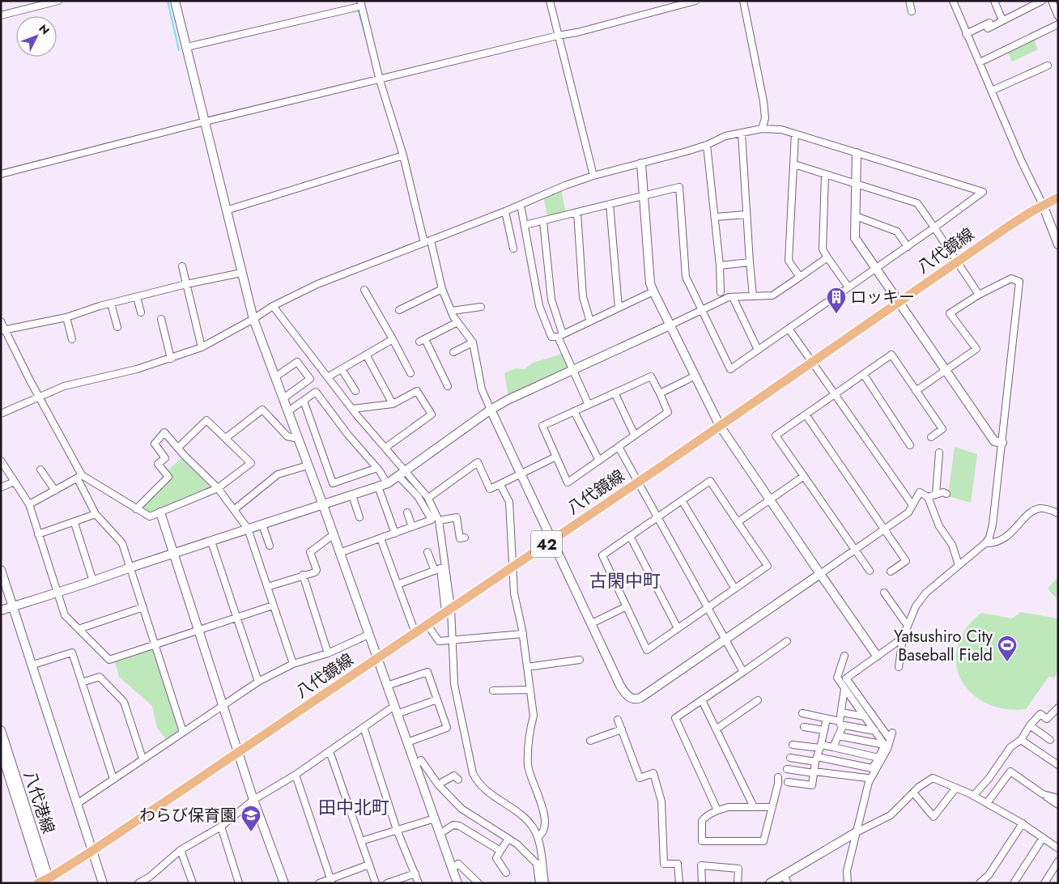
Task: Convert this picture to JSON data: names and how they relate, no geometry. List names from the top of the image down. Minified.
{"streets":{"main road":["八代鏡線","42"],"street":["八代港線"]},"crossings":[["八代鏡線","八代港線"]],"districts":["古閑中町","田中北町"],"places":{"building":["ロッキー"],"sports":["Yatsushiro City Baseball Field"],"school or university":["わらび保育園"]},"north":"top right"}
